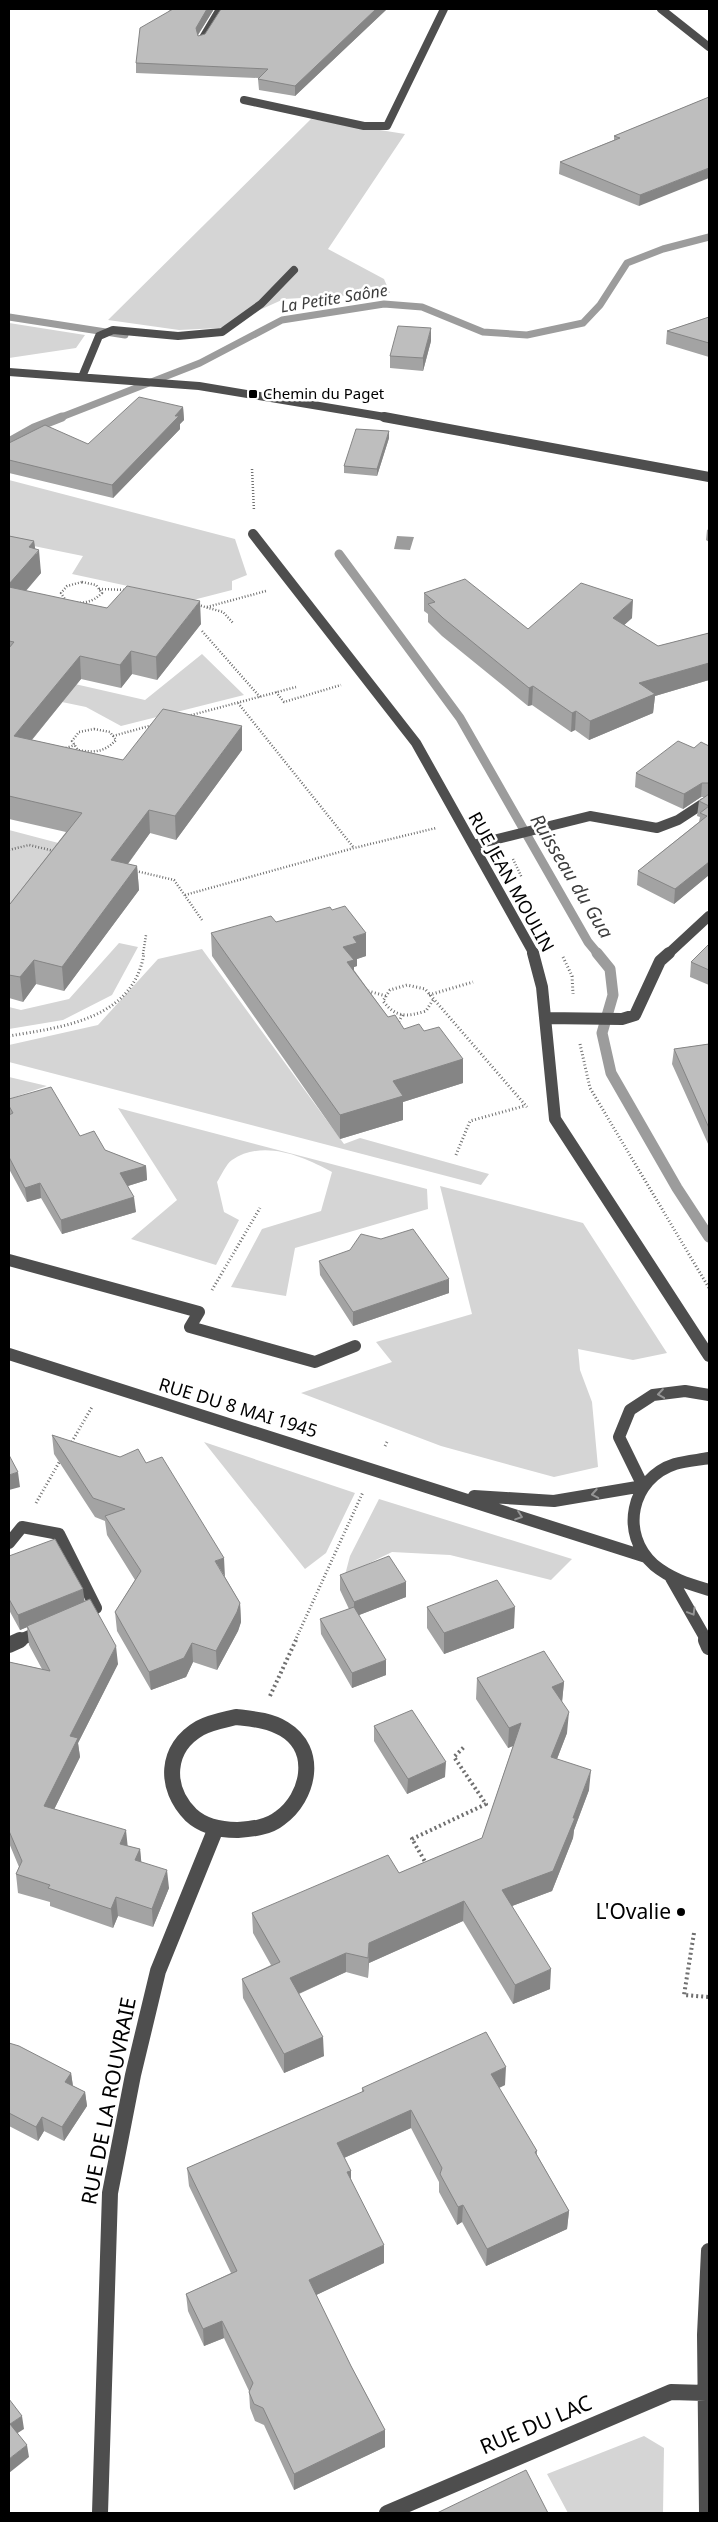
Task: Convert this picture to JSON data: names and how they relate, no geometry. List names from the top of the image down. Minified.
{"streets":{"street":["RUE JEAN MOULIN","RUE DU 8 MAI 1945","RUE DE LA ROUVRAIE","RUE DU LAC"]},"water":["La Petite Saône","Ruisseau du Gua"],"places":{"transit":["Chemin du Paget"],"other":["L'Ovalie"]}}
